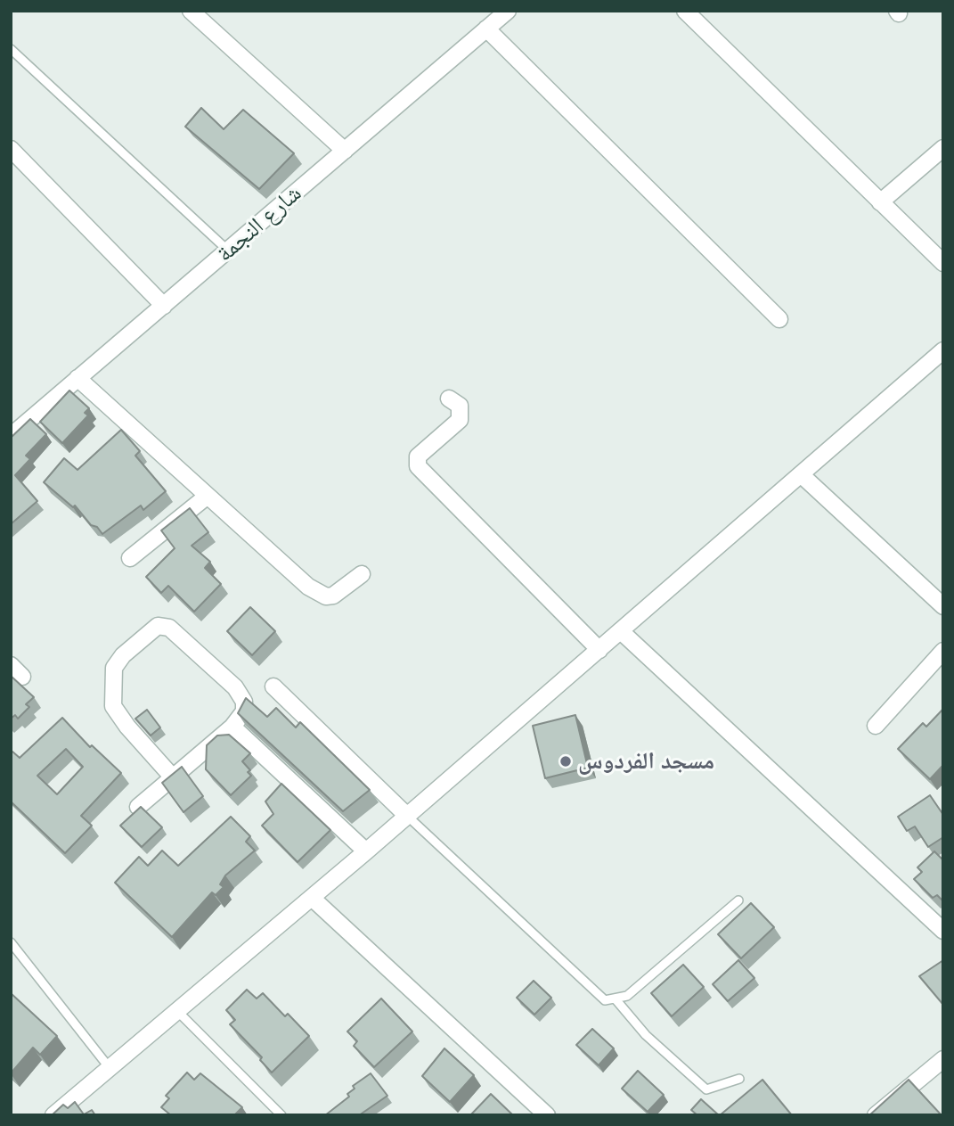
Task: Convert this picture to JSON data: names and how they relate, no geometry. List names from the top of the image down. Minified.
{"streets":{"street":["شارع النجمة"]},"places":["مسجد الفردوس"]}
